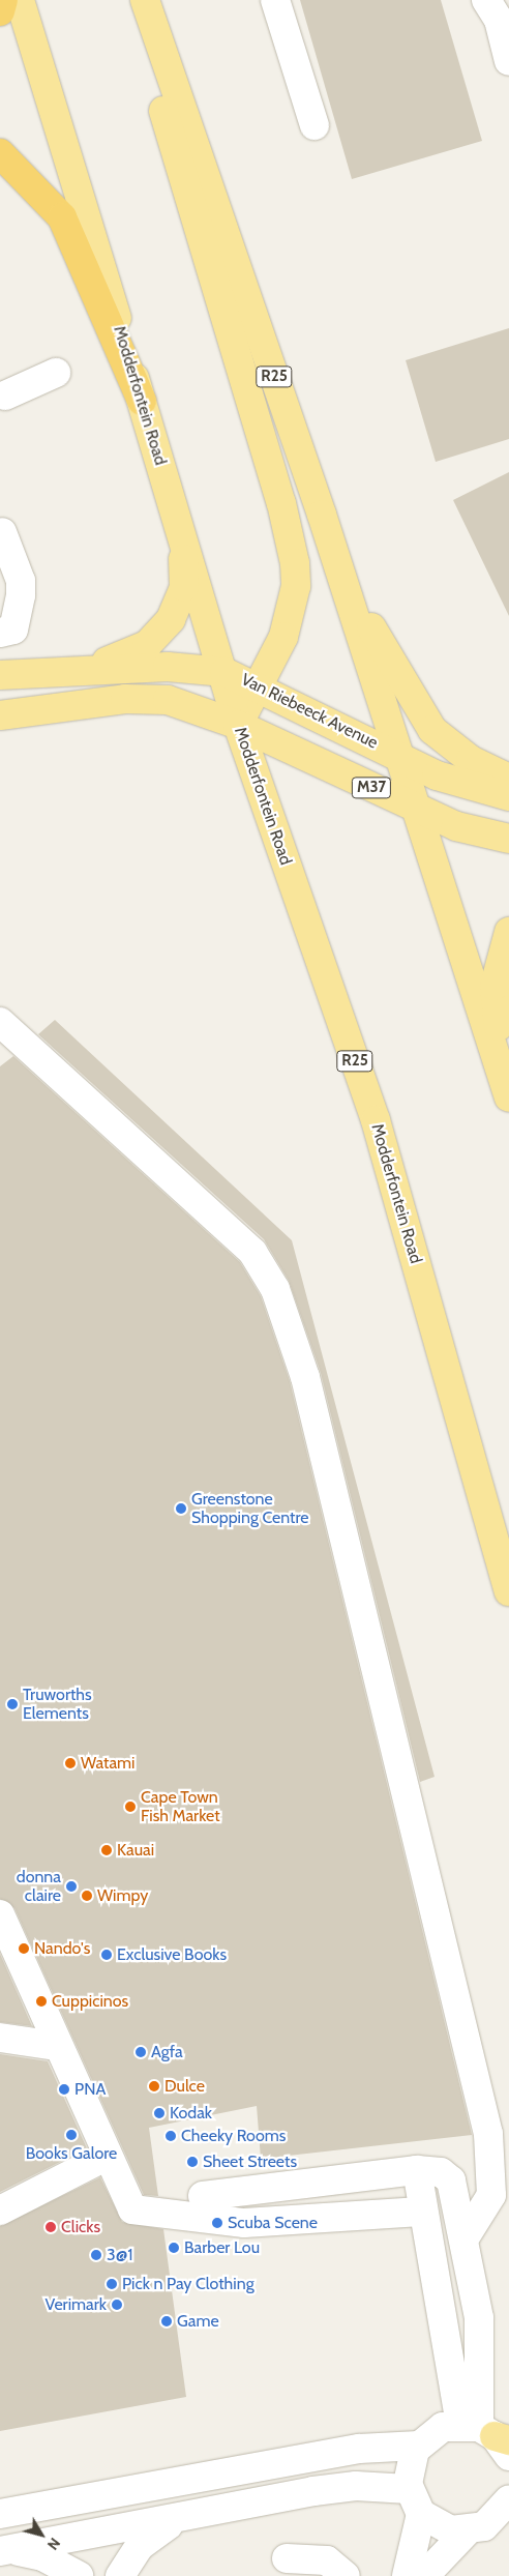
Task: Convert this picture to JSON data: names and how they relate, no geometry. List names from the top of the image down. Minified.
{"streets":{"main road":["R25","Modderfontein Road","Van Riebeeck Avenue","M37"]},"crossings":[["R25","Van Riebeeck Avenue"],["R25","M37"],["Modderfontein Road","Van Riebeeck Avenue"],["Modderfontein Road","M37"],["Van Riebeeck Avenue","M37"]],"places":["Greenstone Shopping Centre","Truworths Elements","Watami","Cape Town Fish Market","Kauai","donna claire","Wimpy","Nando's","Exclusive Books","Cuppicinos","Agfa","Dulce","PNA","Kodak","Books Galore","Cheeky Rooms","Sheet Streets","Scuba Scene","Clicks","Barber Lou","3@1","Pick n Pay Clothing","Verimark","Game"],"north":"bottom right"}
